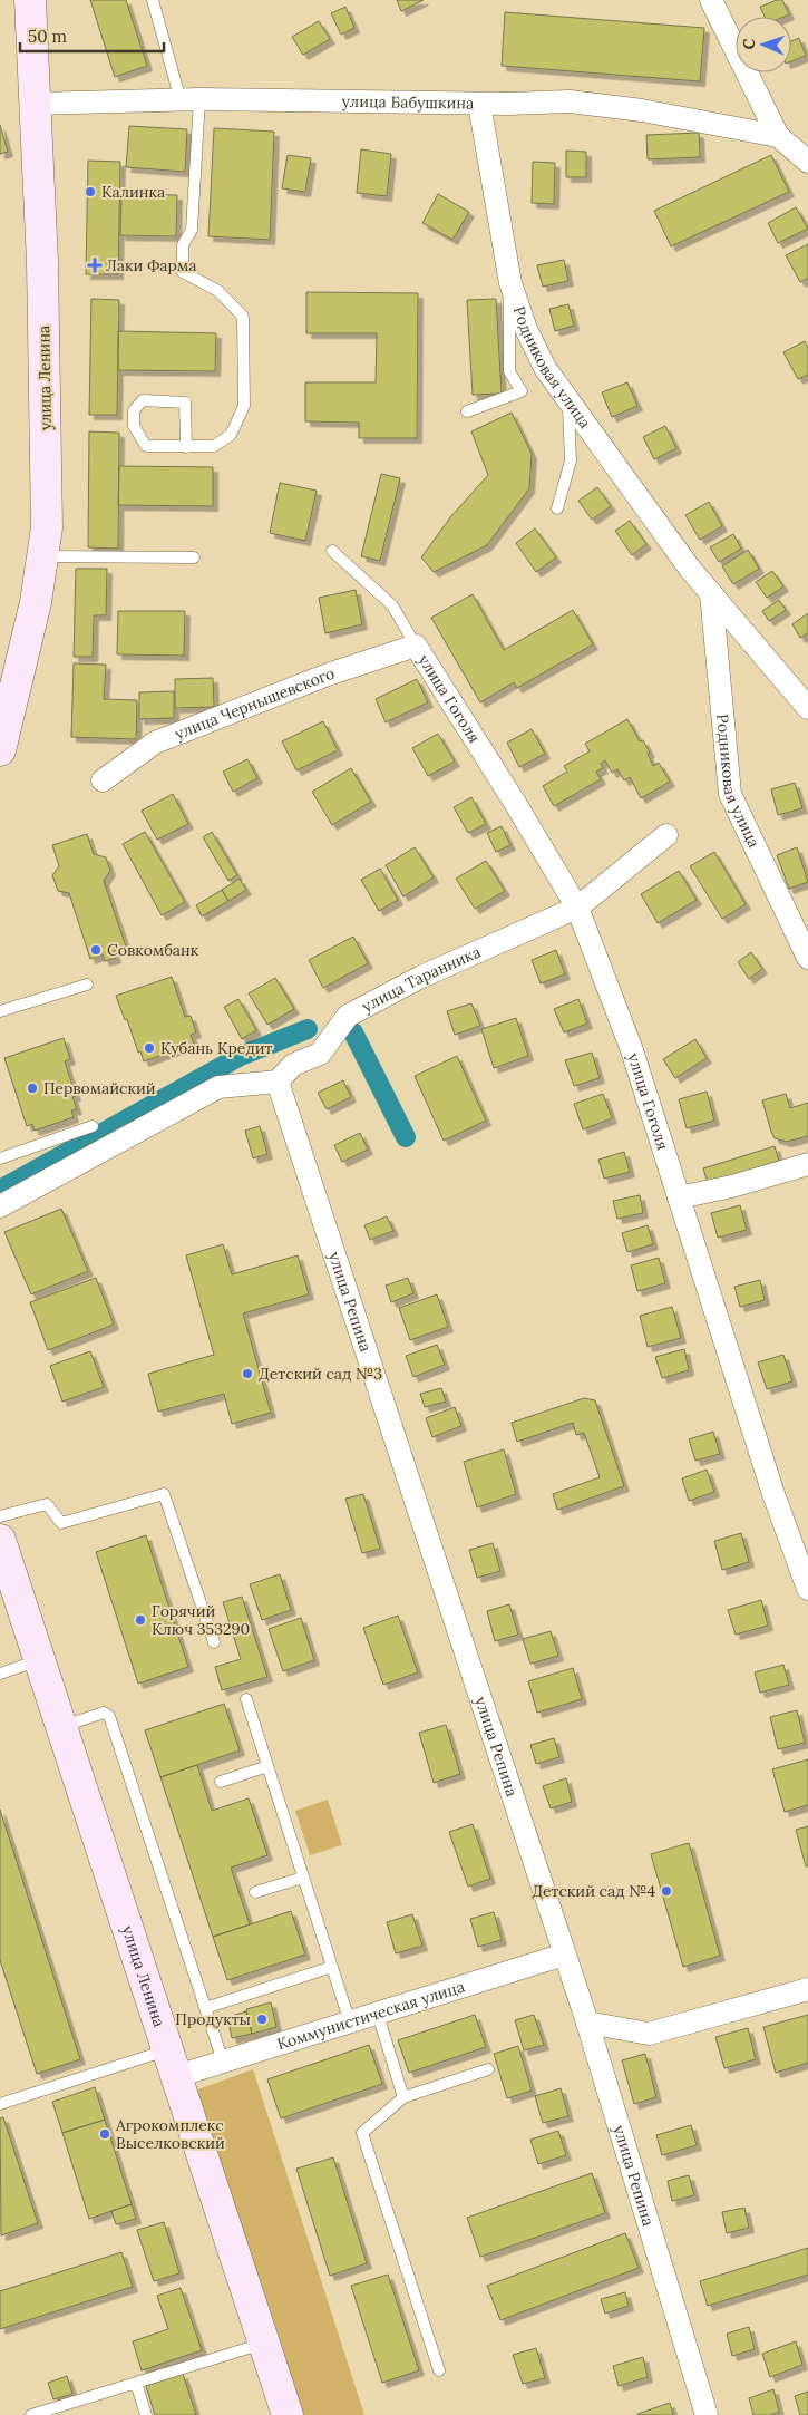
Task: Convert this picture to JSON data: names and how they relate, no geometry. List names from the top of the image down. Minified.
{"streets":{"street":["улица Бабушкина","Родниковая улица","улица Ленина","улица Гоголя","улица Чернышевского","улица Таранника","улица Репина","Коммунистическая улица"]},"crossings":[["улица Бабушкина","Родниковая улица"],["улица Бабушкина","улица Ленина"],["улица Ленина","Коммунистическая улица"],["улица Гоголя","улица Чернышевского"],["улица Гоголя","улица Таранника"],["улица Таранника","улица Репина"],["улица Репина","Коммунистическая улица"]],"places":{"other":["Калинка","Совкомбанк","Кубань Кредит","Первомайский","Детский сад №3","Горячий Ключ 353290","Детский сад №4","Продукты","Агрокомплекс Выселковский"],"health":["Лаки Фарма"]},"scale_bar":"50 m","north":"left"}
